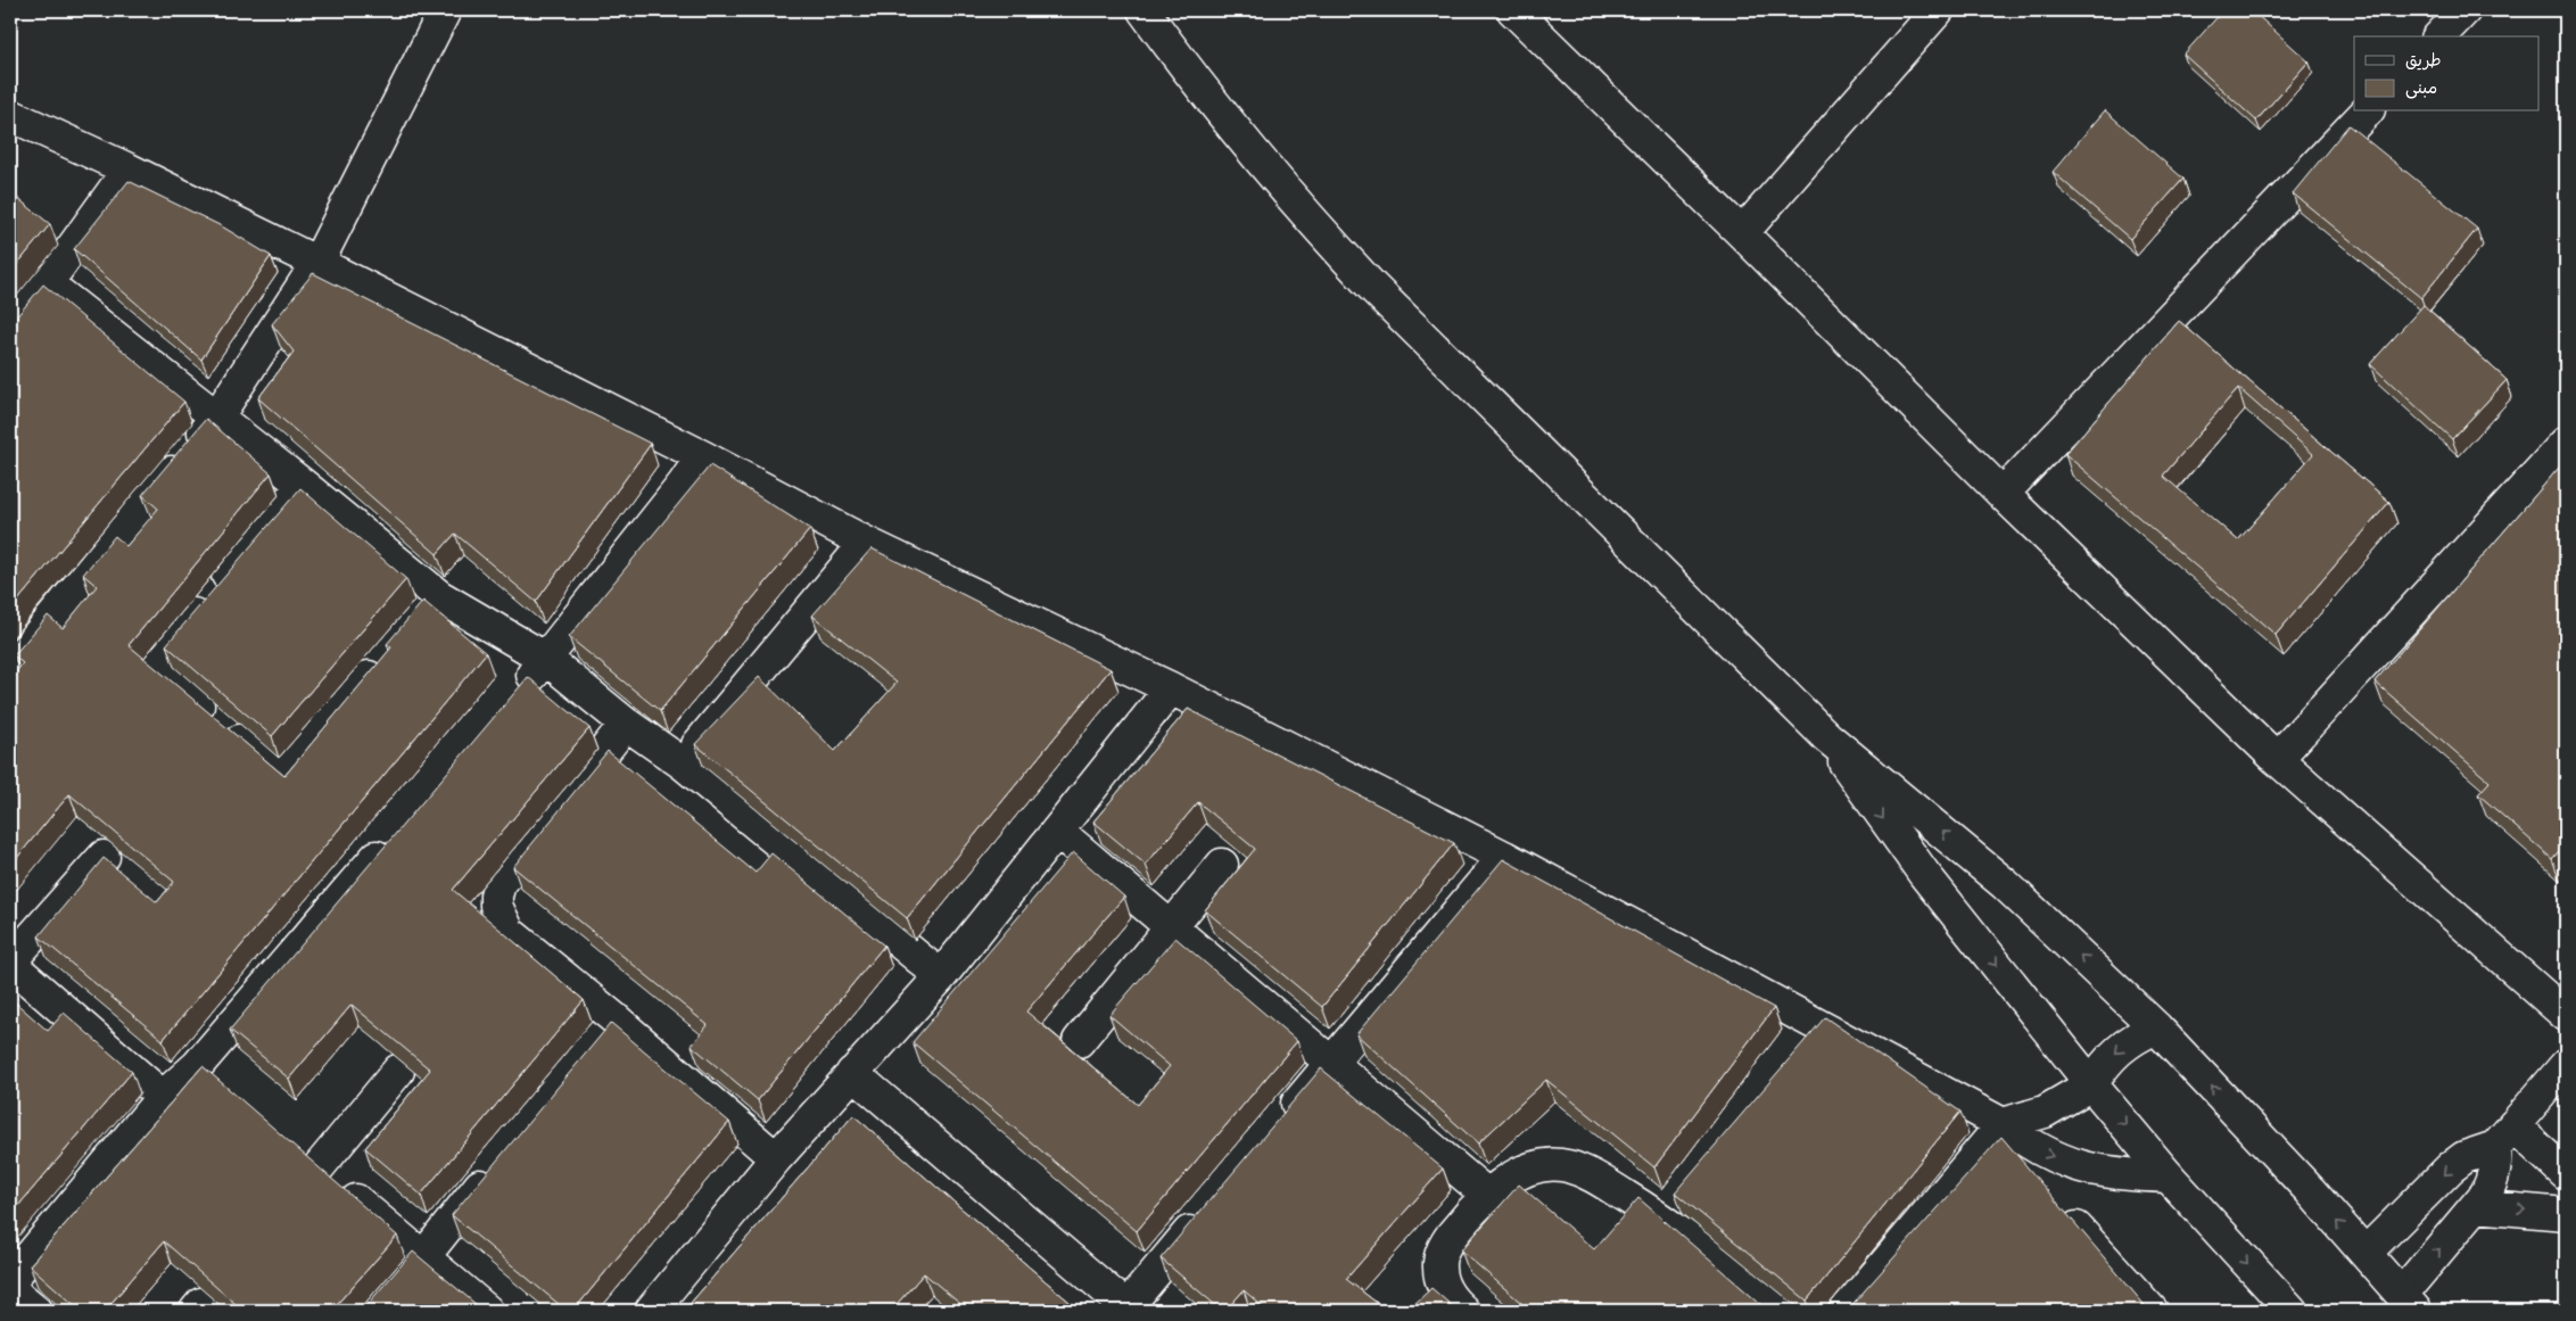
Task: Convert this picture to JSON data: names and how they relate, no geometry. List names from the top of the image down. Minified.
{"legend":["طريق","مبنى"]}
